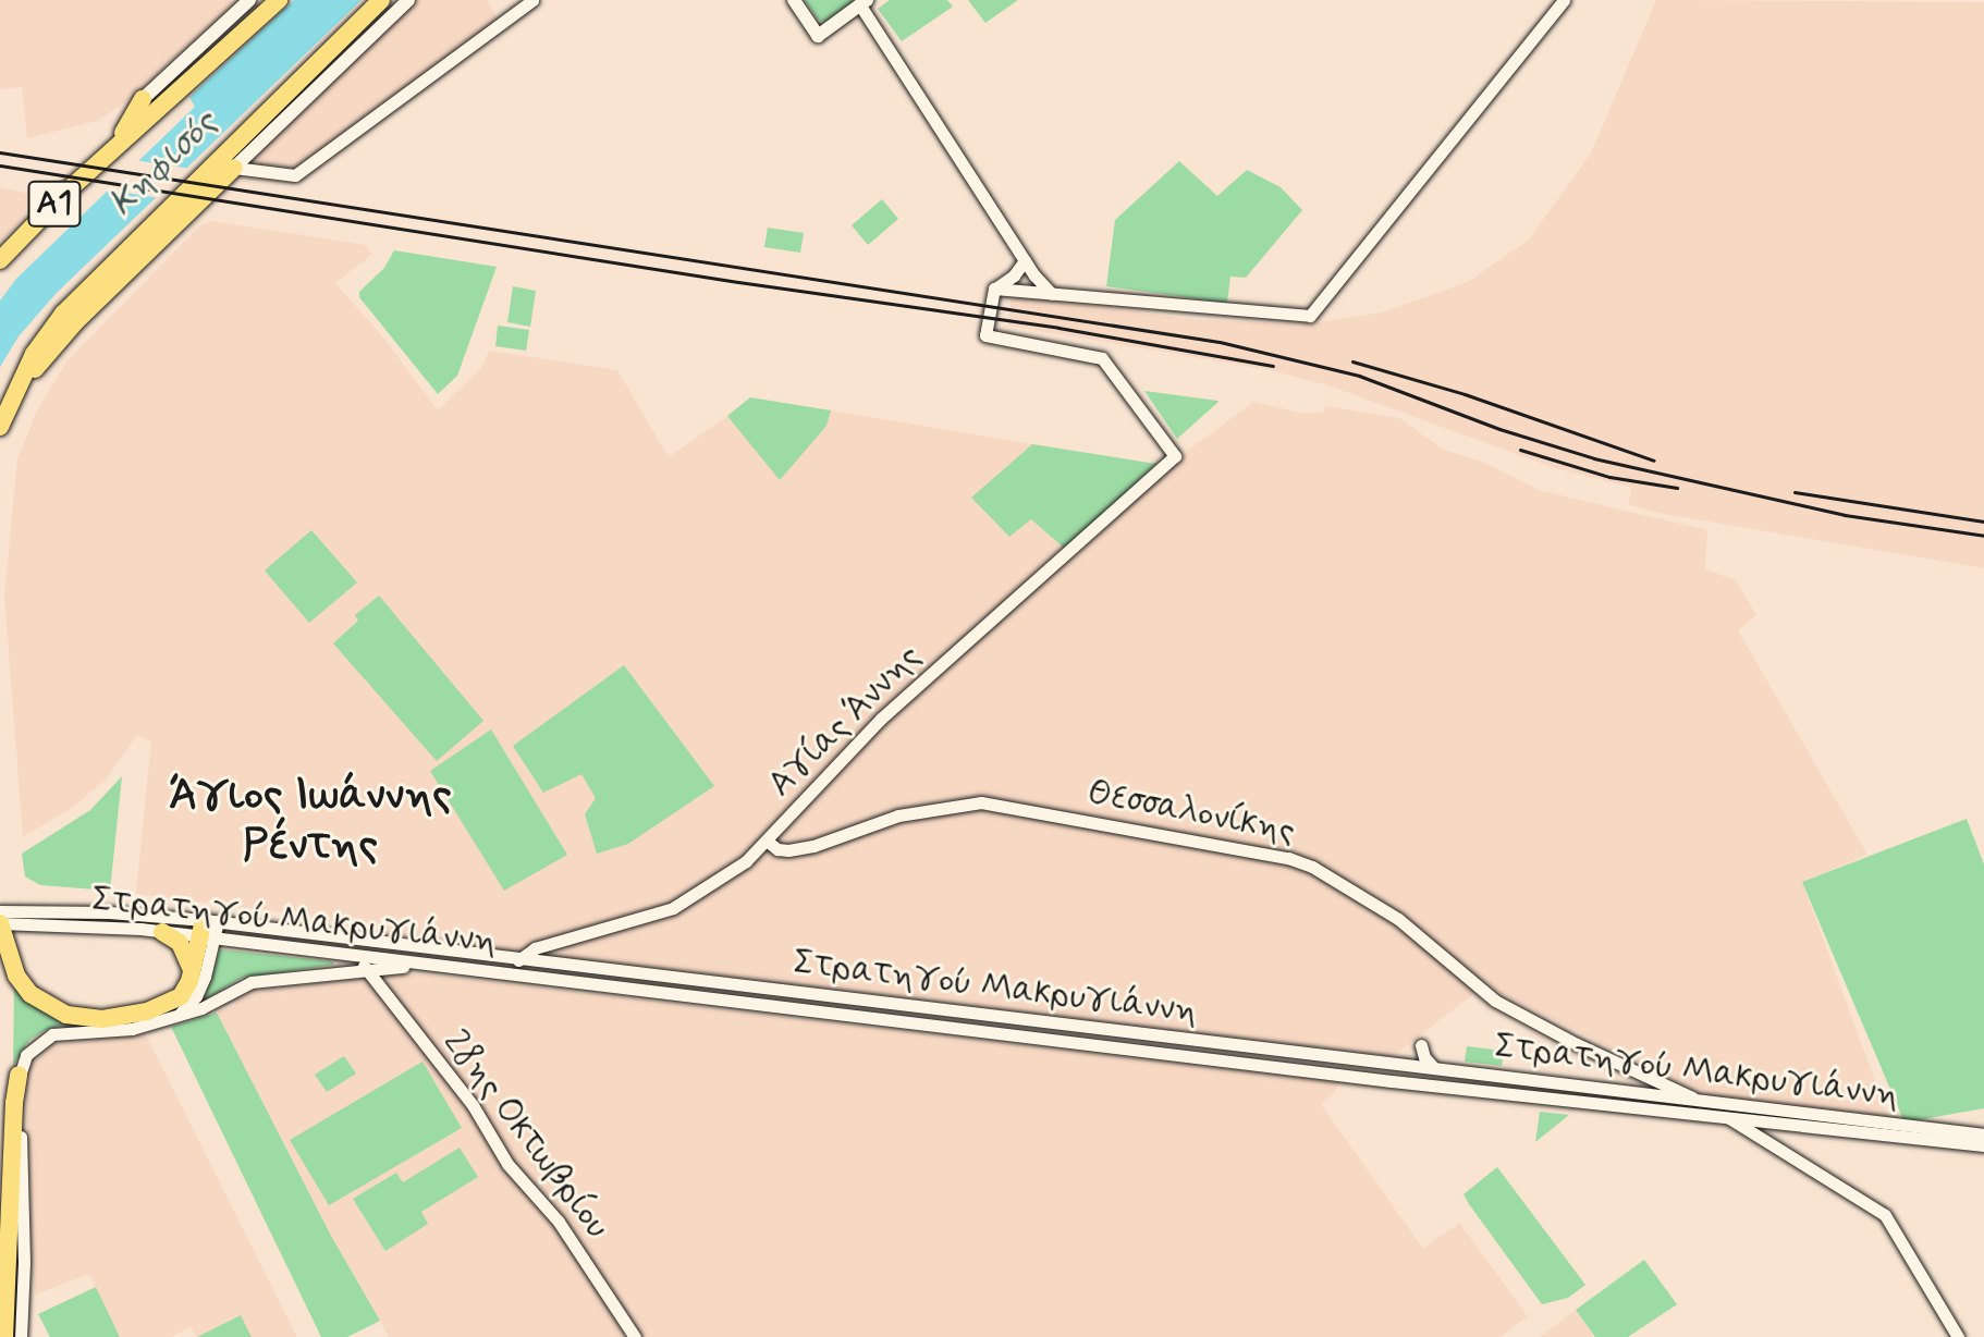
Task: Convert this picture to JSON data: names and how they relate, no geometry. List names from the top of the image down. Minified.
{"streets":{"highway":["Α1"],"street":["Αγίας Άννης","Θεσσαλονίκης","Στρατηγού Μακρυγιάννη","28ης Οκτωβρίου"]},"crossings":[["Αγίας Άννης","Θεσσαλονίκης"],["Αγίας Άννης","Στρατηγού Μακρυγιάννη"],["Θεσσαλονίκης","Στρατηγού Μακρυγιάννη"],["Στρατηγού Μακρυγιάννη","28ης Οκτωβρίου"]],"districts":["Άγιος Ιωάννης Ρέντης"],"water":["Κηφισός"]}
